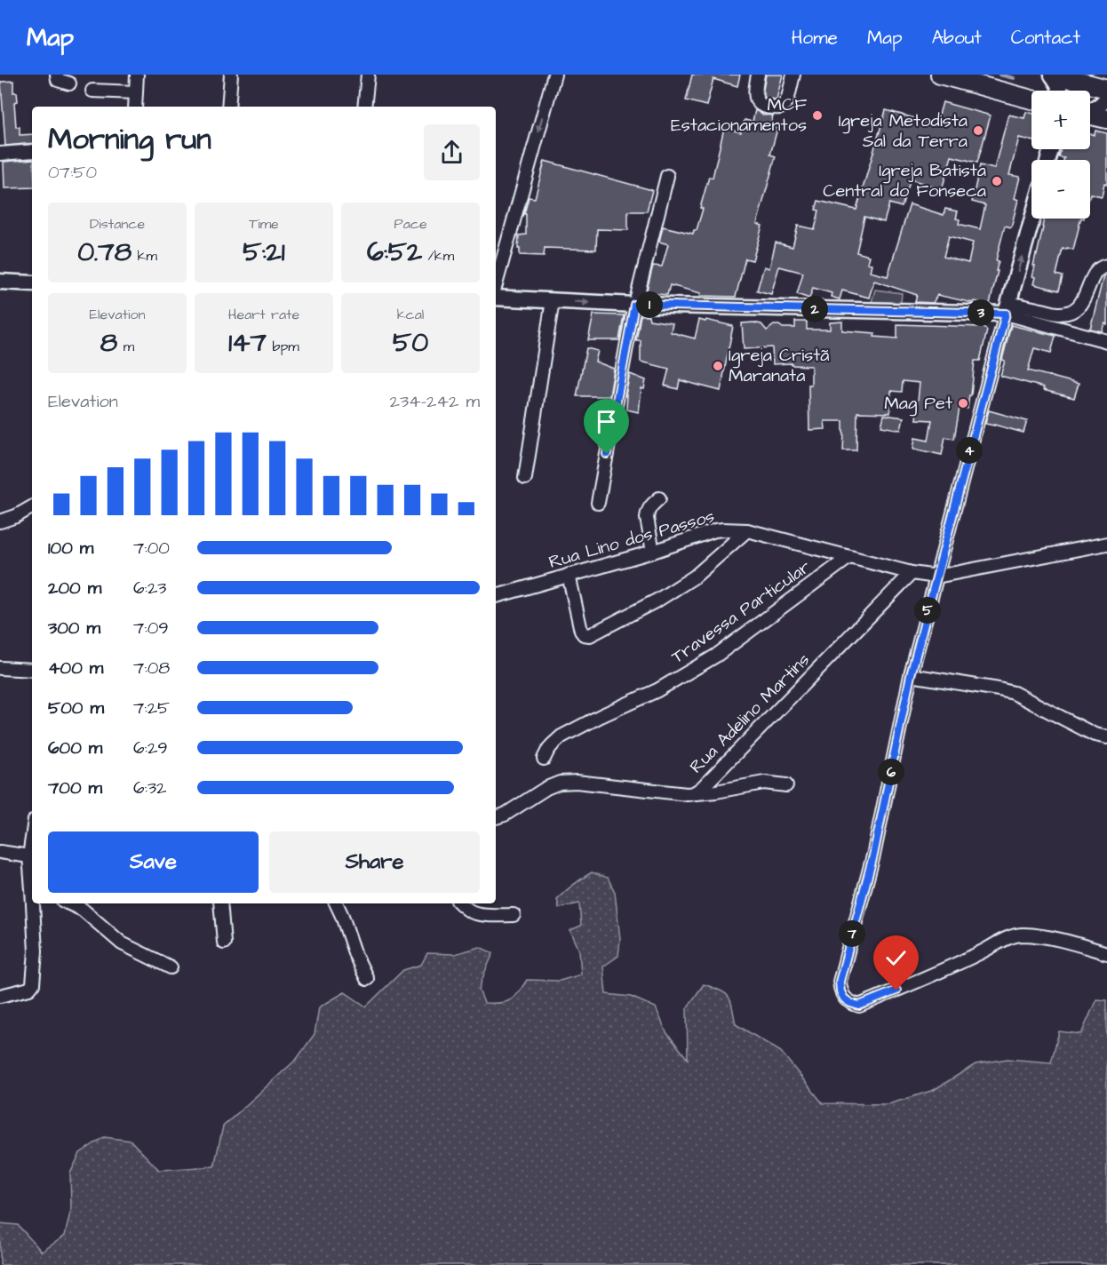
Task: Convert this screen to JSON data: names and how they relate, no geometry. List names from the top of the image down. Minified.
{"streets":{"street":["Rua Lino dos Passos","Travessa Particular","Rua Adelino Martins"]},"crossings":[["Rua Lino dos Passos","Travessa Particular"],["Rua Lino dos Passos","Rua Adelino Martins"]],"places":["MCF Estacionamentos","Igreja Metodista Sal da Terra","Igreja Batista Central do Fonseca","Igreja Cristã Maranata","Mag Pet"],"page":{"header":"Map","nav":["Home","Map","About","Contact"],"map_buttons":["+","−"],"heading":["Morning run","07:50"],"stats":[["Distance","0.78 km"],["Time","5:21"],["Pace","6:52 /km"],["Elevation","8 m"],["Heart rate","147 bpm"],["kcal","50"]],"pins":["1","2","3","4","5","6","7"],"chart":["Elevation","234–242 m"],"list":[{"name":"100 m","note":"7:00"},{"name":"200 m","note":"6:23"},{"name":"300 m","note":"7:09"},{"name":"400 m","note":"7:08"},{"name":"500 m","note":"7:25"},{"name":"600 m","note":"6:29"},{"name":"700 m","note":"6:32"}],"buttons":["Save","Share"]}}
